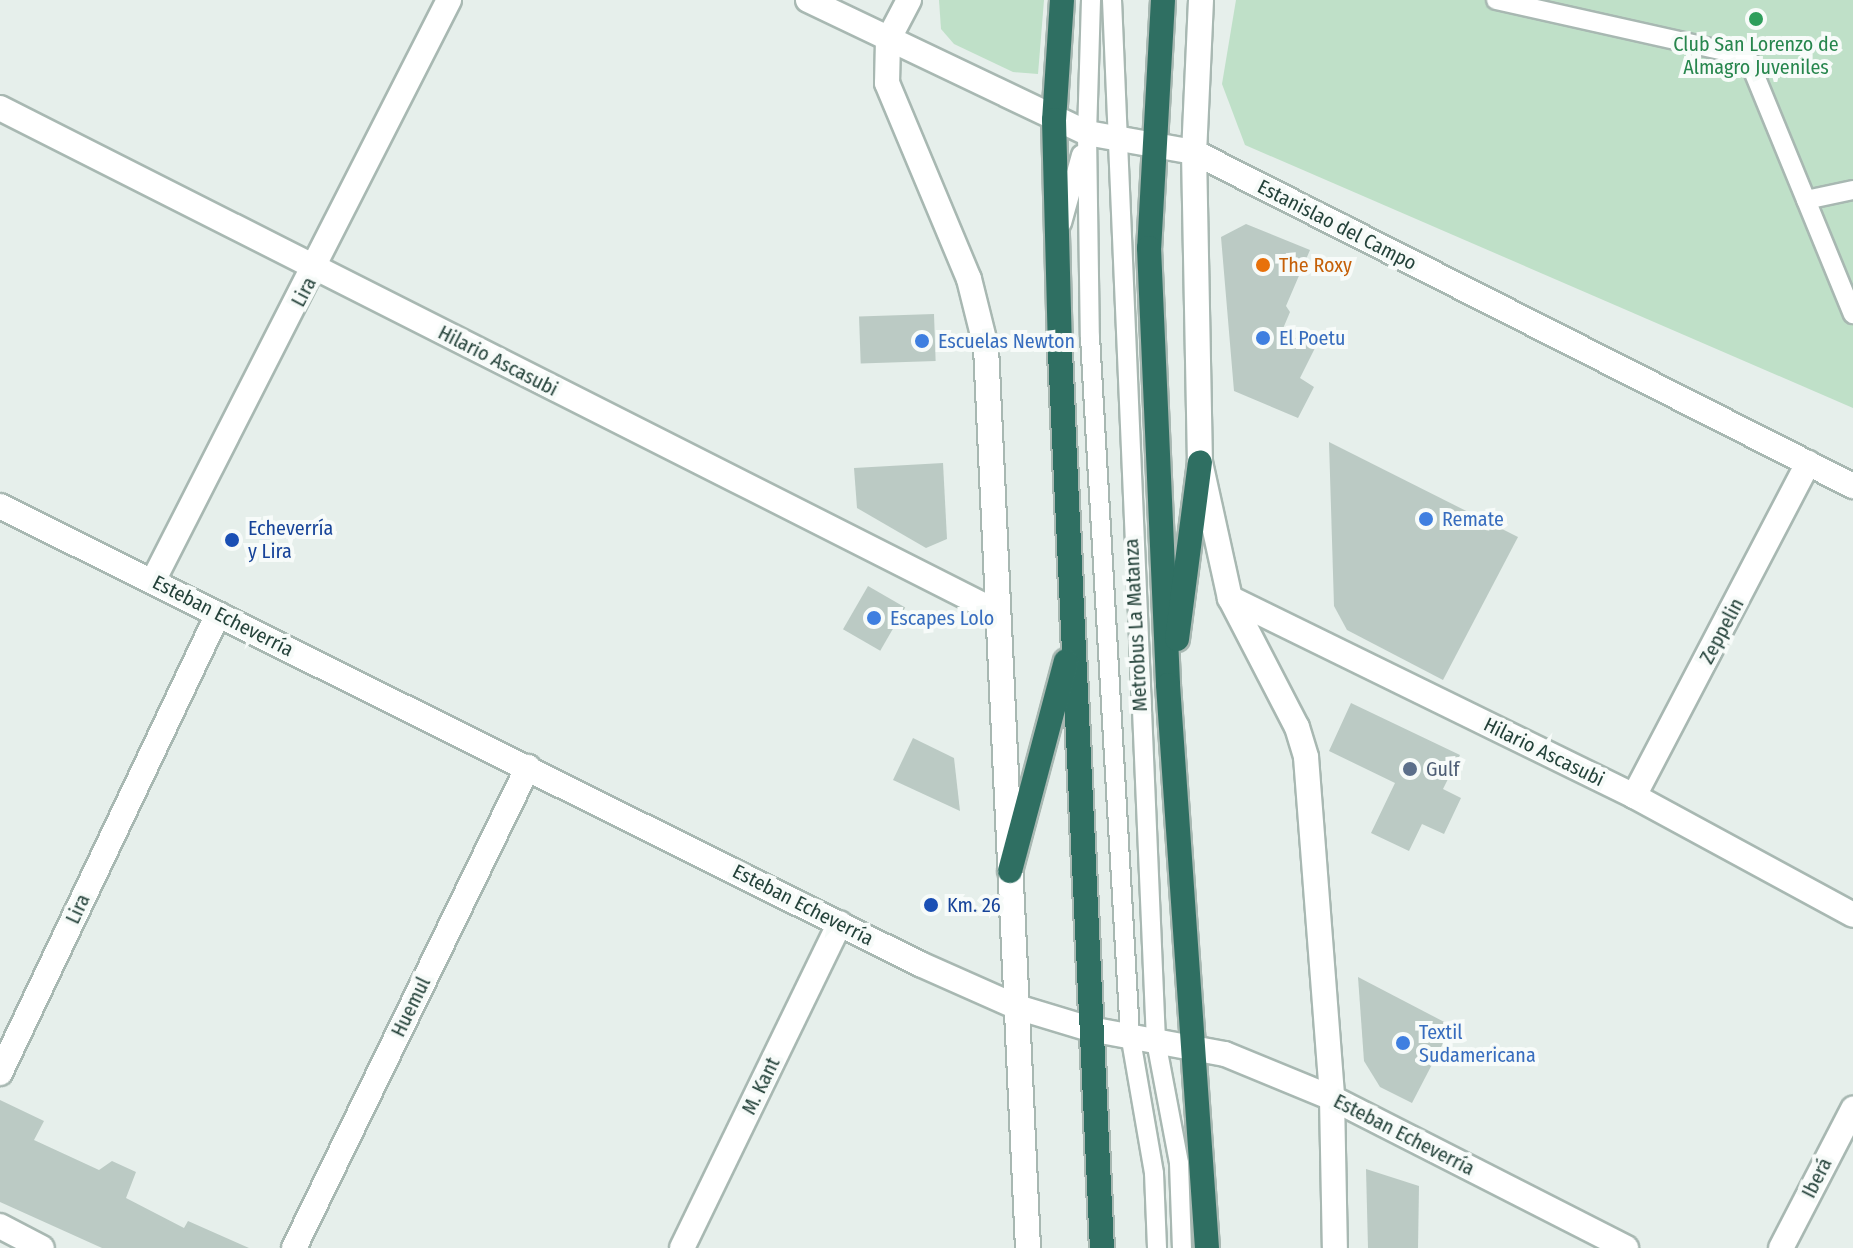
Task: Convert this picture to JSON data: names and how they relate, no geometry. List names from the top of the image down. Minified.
{"streets":{"street":["Estanislao del Campo","Lira","Hilario Ascasubi","Esteban Echeverría","Zeppelin","Huemul","M. Kant","Iberá"],"lane":["Metrobus La Matanza"]},"crossings":[["Estanislao del Campo","Metrobus La Matanza"],["Estanislao del Campo","Zeppelin"],["Lira","Hilario Ascasubi"],["Lira","Esteban Echeverría"],["Hilario Ascasubi","Zeppelin"],["Esteban Echeverría","Metrobus La Matanza"],["Esteban Echeverría","Huemul"],["Esteban Echeverría","M. Kant"]],"places":["Club San Lorenzo de Almagro Juveniles","The Roxy","El Poetu","Escuelas Newton","Remate","Echeverría y Lira","Escapes Lolo","Gulf","Km. 26","Textil Sudamericana"]}
